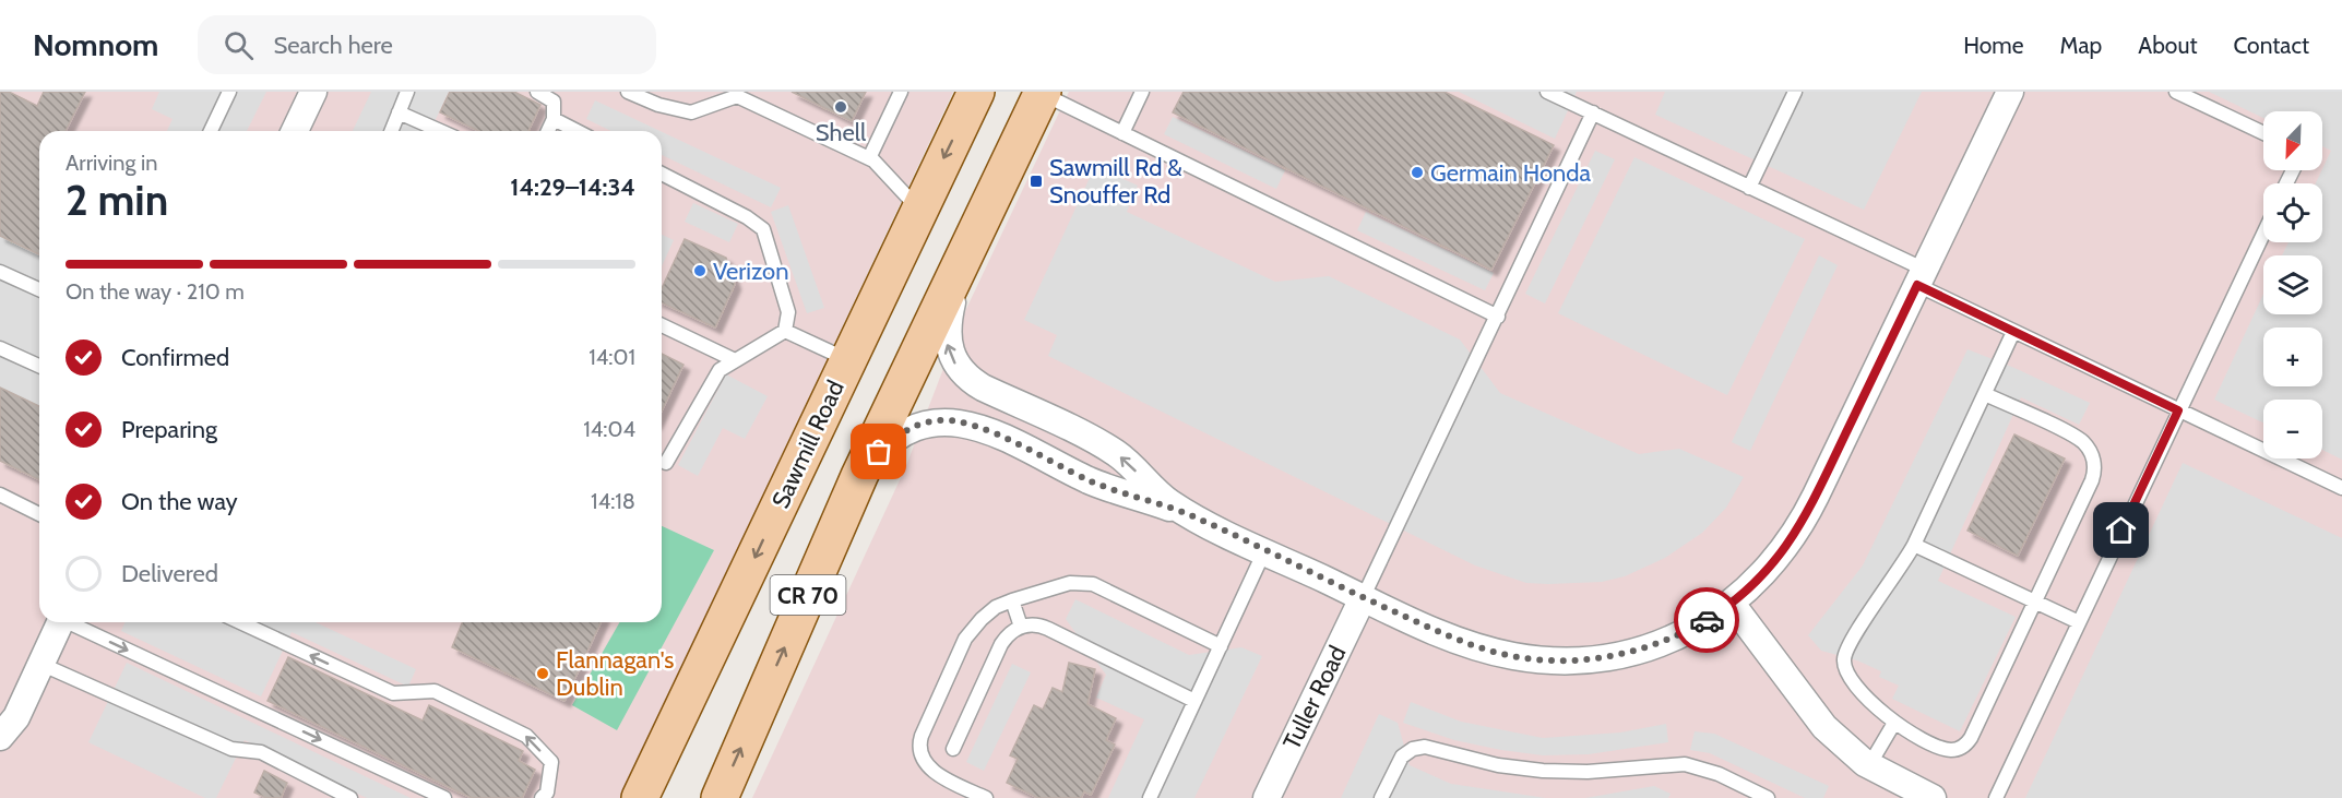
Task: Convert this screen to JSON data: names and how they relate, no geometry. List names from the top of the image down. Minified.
{"streets":{"main road":["Sawmill Road","CR 70"],"street":["Tuller Road"]},"places":{"other":["Shell","Germain Honda","Verizon","Flannagan's Dublin"],"transit":["Sawmill Rd & Snouffer Rd"]},"north":"bottom left","page":{"header":"Nomnom","search":"Search here","nav":["Home","Map","About","Contact"],"map_buttons":["+","−"],"heading":["2 min","Arriving in","14:29–14:34"],"bar":"On the way · 210 m","list":[["Confirmed","14:01"],["Preparing","14:04"],["On the way","14:18"],"Delivered"]}}
